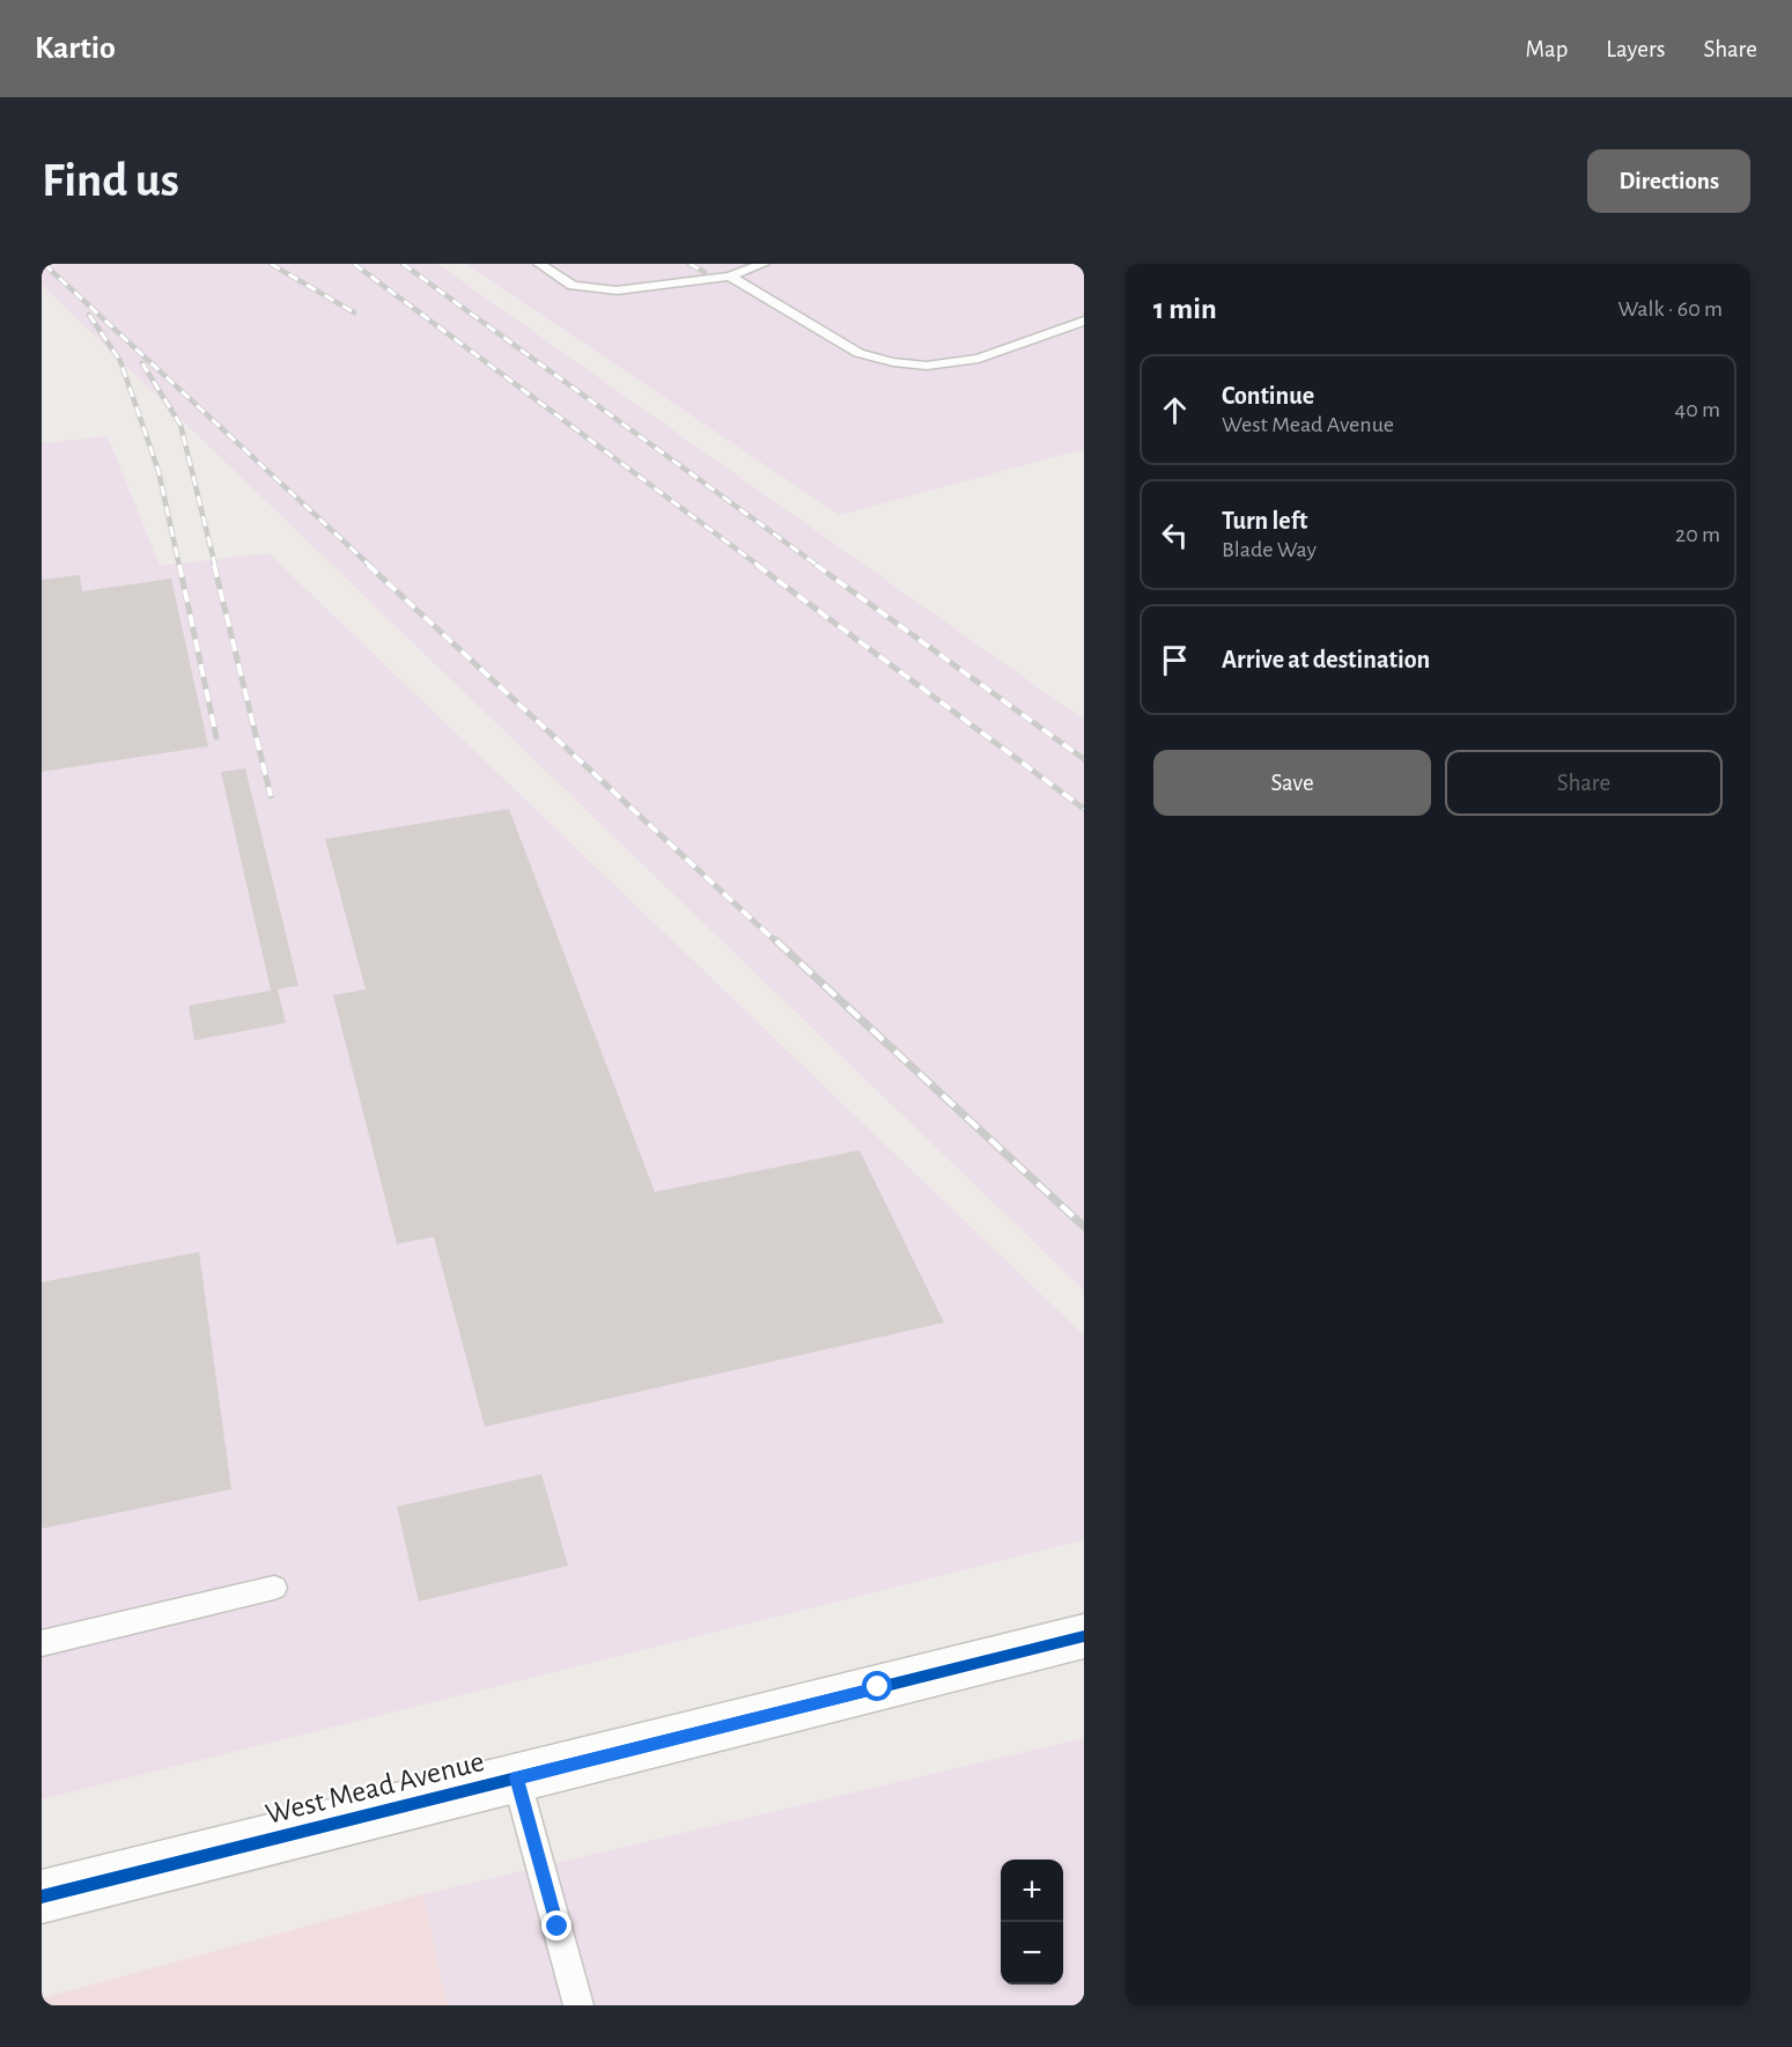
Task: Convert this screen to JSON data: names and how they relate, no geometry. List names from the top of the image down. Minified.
{"streets":{"street":["West Mead Avenue"]},"page":{"header":"Kartio","nav":["Map","Layers","Share"],"buttons":["Directions",["Save","Share"]],"title":"Find us","heading":["1 min","Walk · 60 m"],"list":[["Continue","West Mead Avenue","40 m"],["Turn left","Blade Way","20 m"],"Arrive at destination"],"map_buttons":["+","−"]}}
